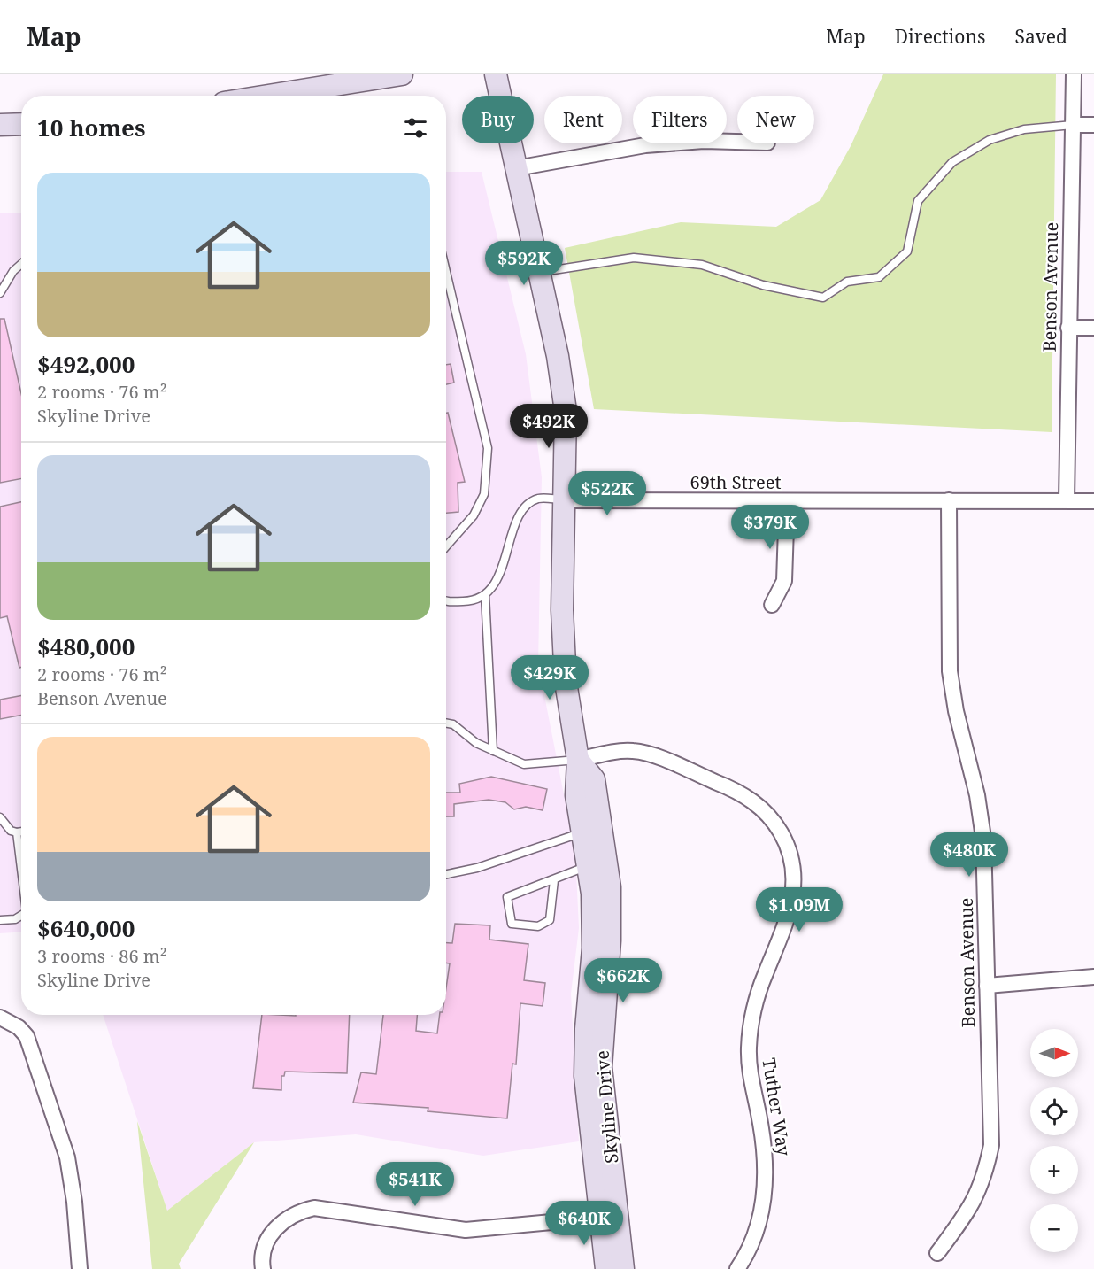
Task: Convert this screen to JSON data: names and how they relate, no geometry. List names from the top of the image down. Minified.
{"streets":{"main road":["Skyline Drive"],"street":["Benson Avenue","69th Street","Tuther Way"]},"crossings":[["Benson Avenue","69th Street"],["69th Street","Skyline Drive"],["Skyline Drive","Tuther Way"]],"north":"right","page":{"header":"Map","nav":["Map","Directions","Saved"],"chip":["Buy","Rent","Filters","New"],"heading":"10 homes","list":[{"name":"$492,000","note":"2 rooms · 76 m² · Skyline Drive"},{"name":"$480,000","note":"2 rooms · 76 m² · Benson Avenue"},{"name":"$640,000","note":"3 rooms · 86 m² · Skyline Drive"}],"price":["$592K","$492K","$522K","$379K","$429K","$480K","$1.09M","$662K","$541K","$640K"],"map_buttons":["+","−"]}}
